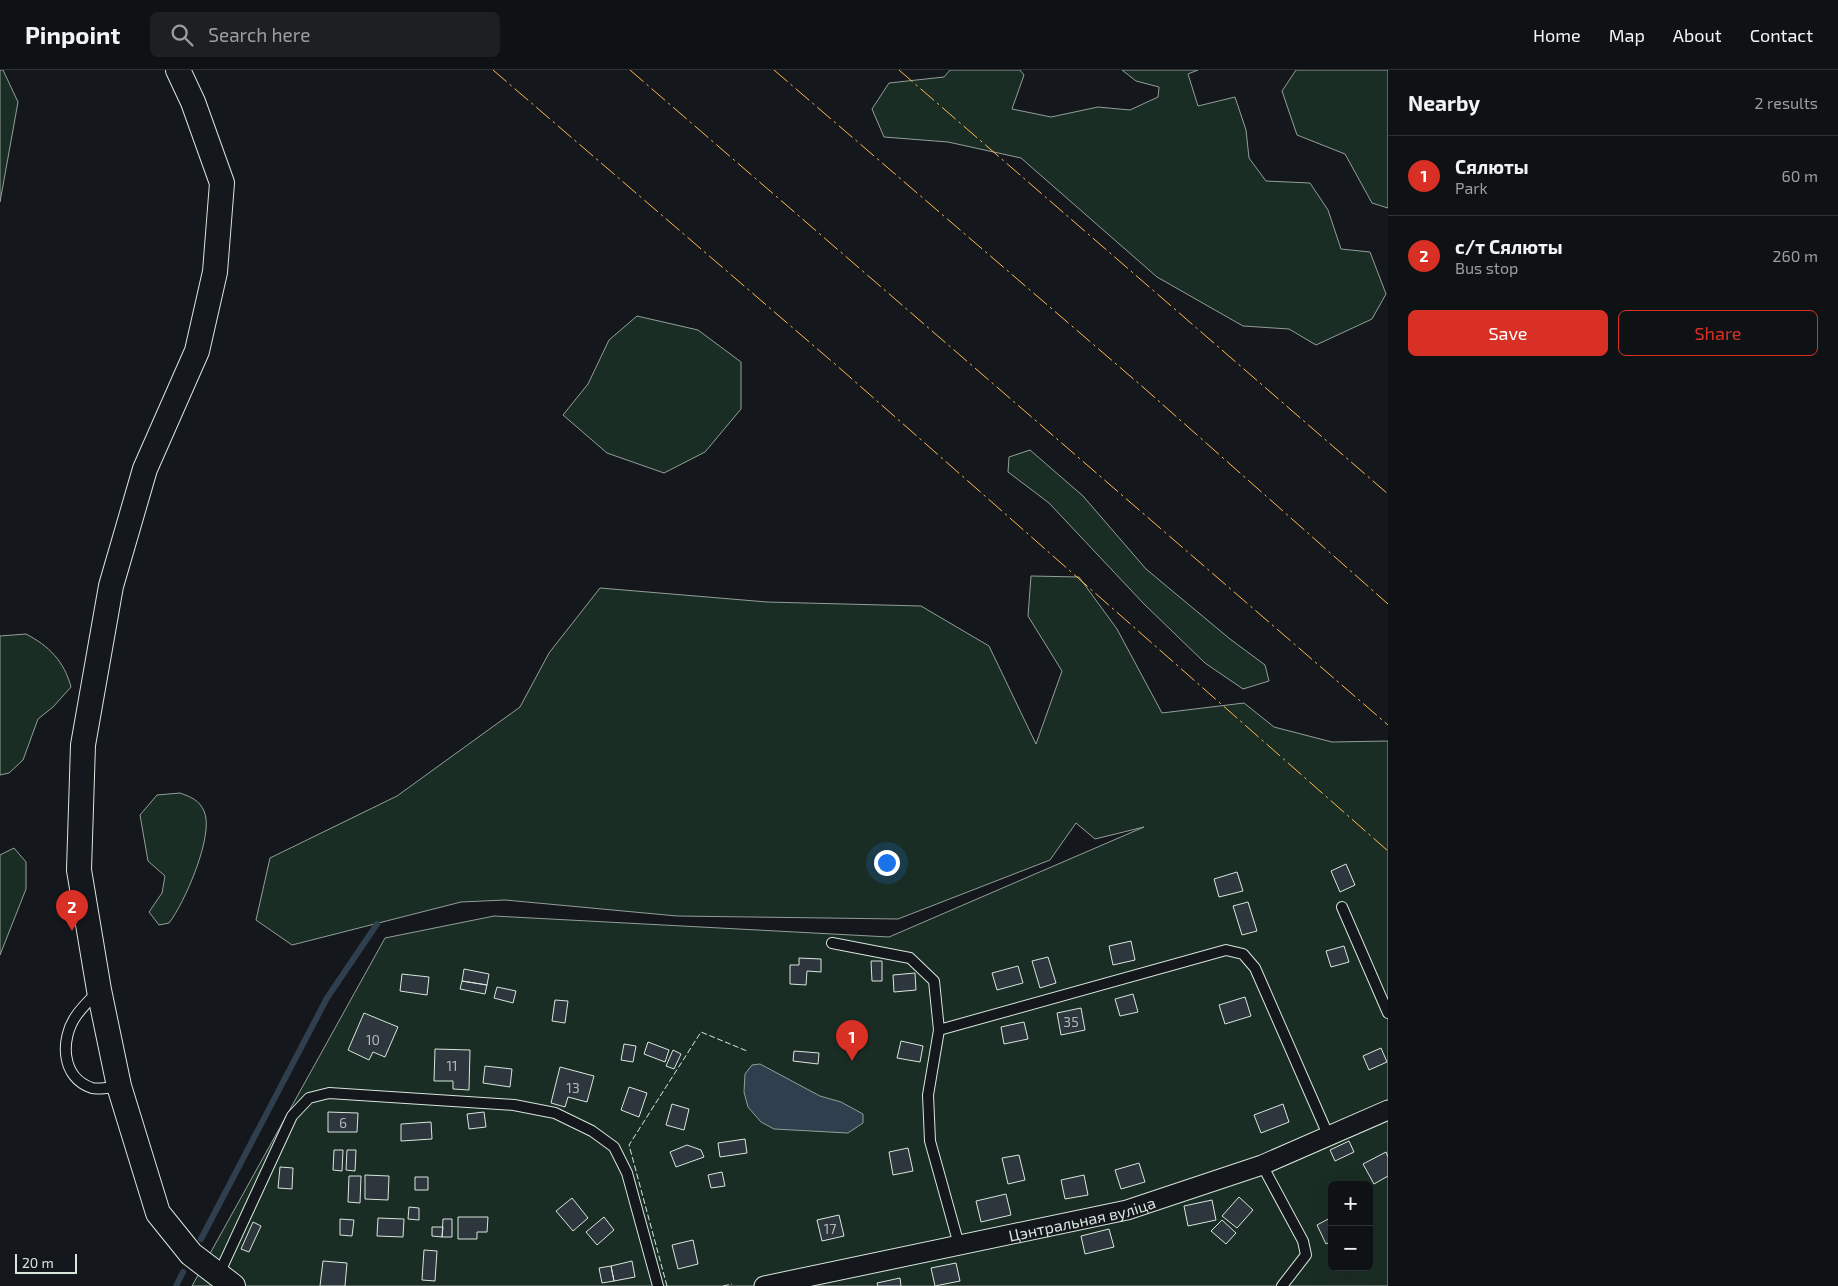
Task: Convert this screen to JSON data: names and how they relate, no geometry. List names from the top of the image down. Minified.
{"streets":{"street":["Цэнтральная вуліца"]},"house_numbers":["35","10","11","13","6","17"],"scale_bar":"20 m","page":{"header":"Pinpoint","search":"Search here","nav":["Home","Map","About","Contact"],"heading":["Nearby","2 results"],"list":[{"mark":"1","name":"Сялюты","note":"Park","value":"60 m"},{"mark":"2","name":"с/т Сялюты","note":"Bus stop","value":"260 m"}],"buttons":["Save","Share"],"pins":["2","1"],"map_buttons":["+","−"],"scale":"20 m"}}
